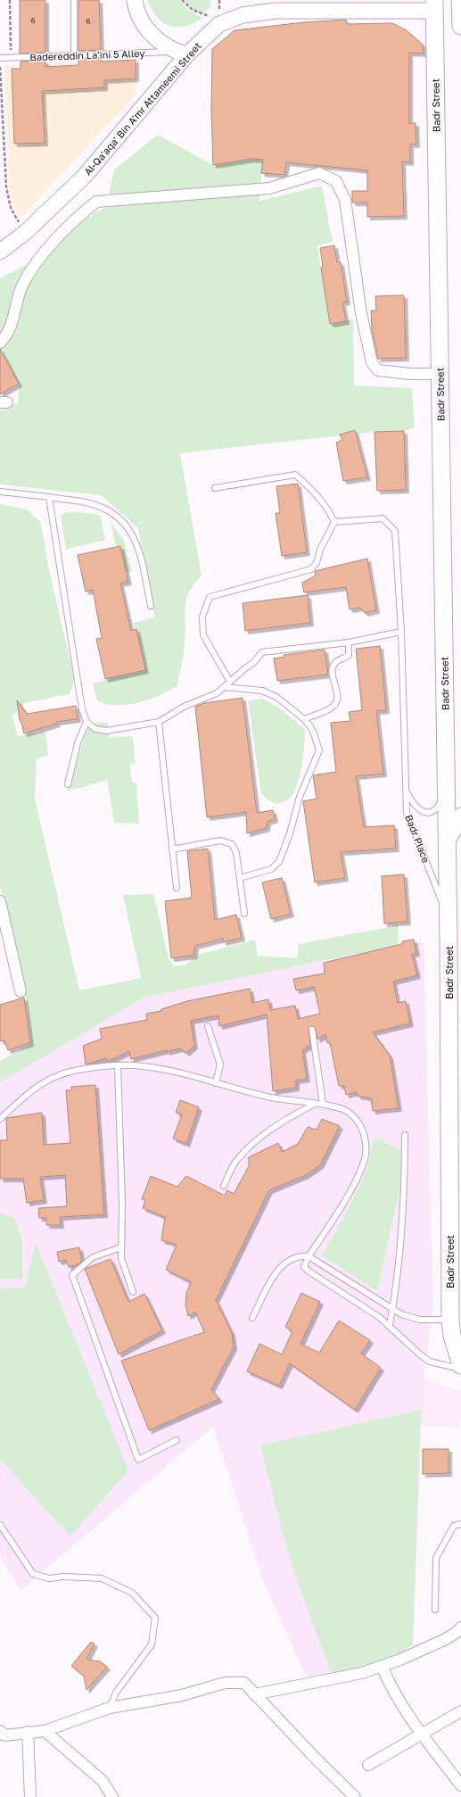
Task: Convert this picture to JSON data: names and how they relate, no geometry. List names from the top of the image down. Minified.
{"streets":{"main road":["Badr Street","Al-Qa'aqa' Bin A'mr Attameemi Street"],"lane":["Badereddin La'ini 5 Alley","Badr Place"]},"crossings":[["Badereddin La'ini 5 Alley","Al-Qa'aqa' Bin A'mr Attameemi Street"],["Badr Street","Al-Qa'aqa' Bin A'mr Attameemi Street"],["Badr Street","Badr Place"]],"house_numbers":["6","6"]}
